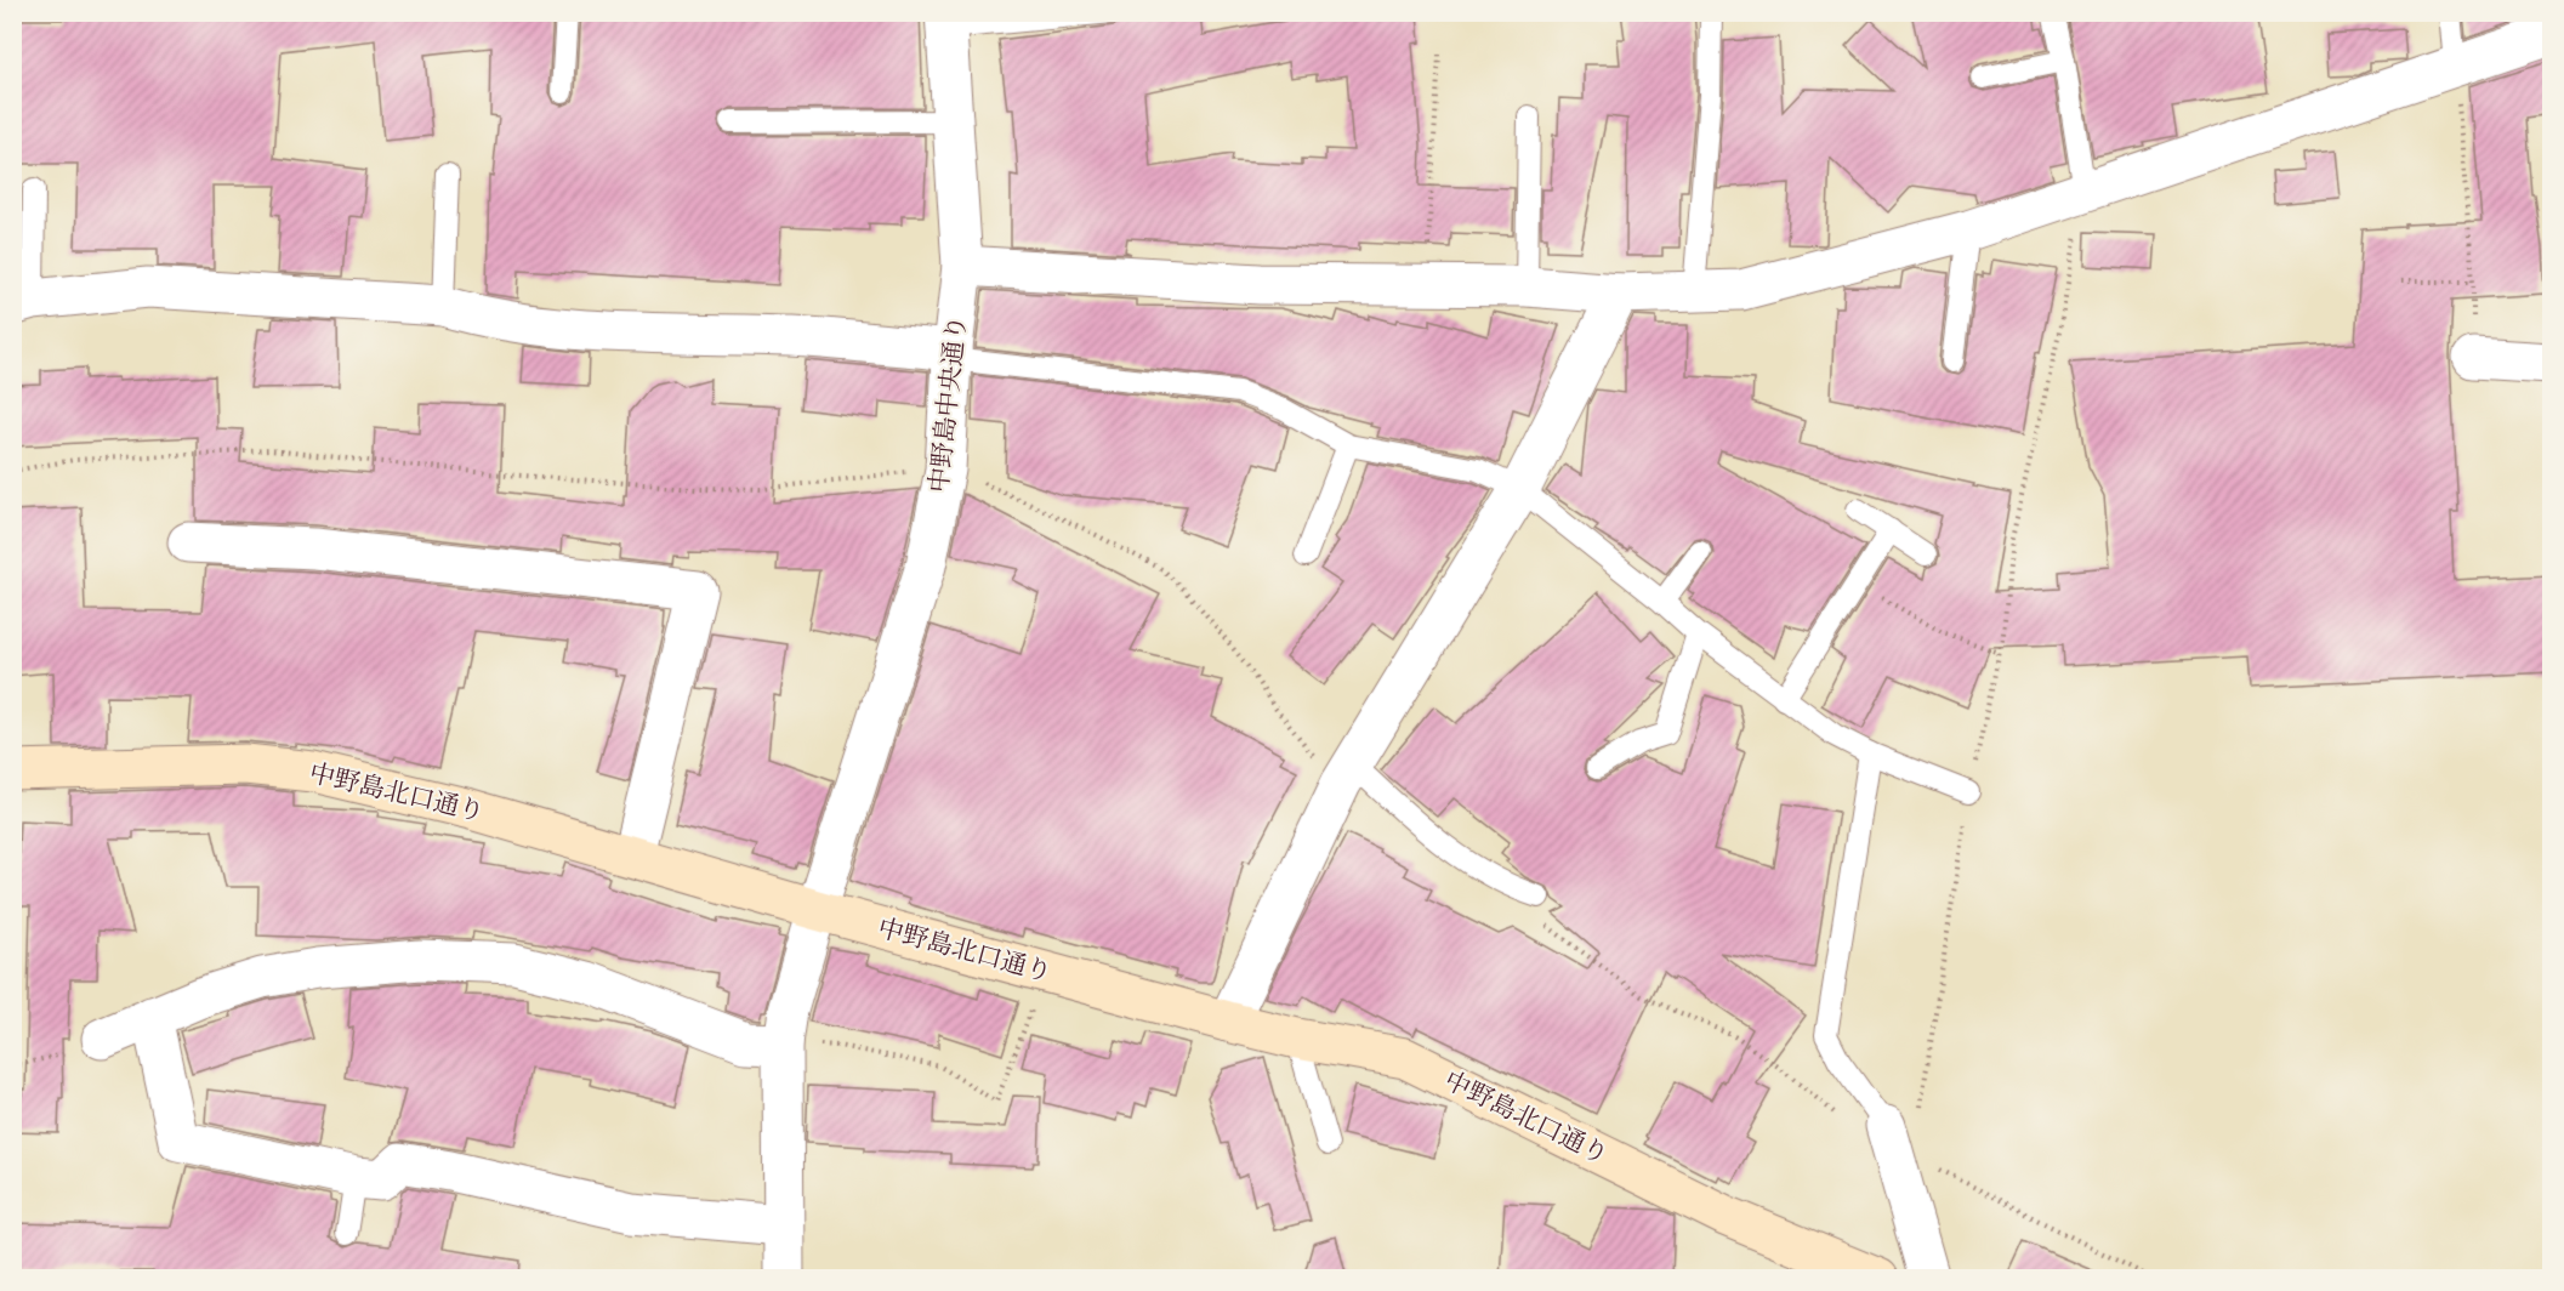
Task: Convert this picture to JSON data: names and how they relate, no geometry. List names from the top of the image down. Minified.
{"streets":{"street":["中野島中央通り","中野島北口通り"]},"crossings":[["中野島中央通り","中野島北口通り"]]}
